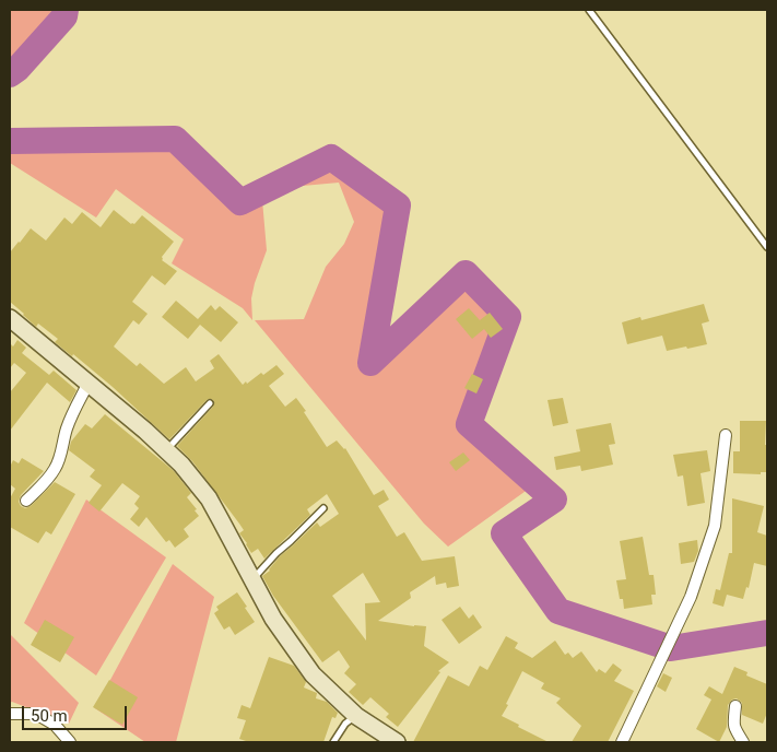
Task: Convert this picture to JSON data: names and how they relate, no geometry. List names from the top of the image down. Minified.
{"scale_bar":"50 m"}
